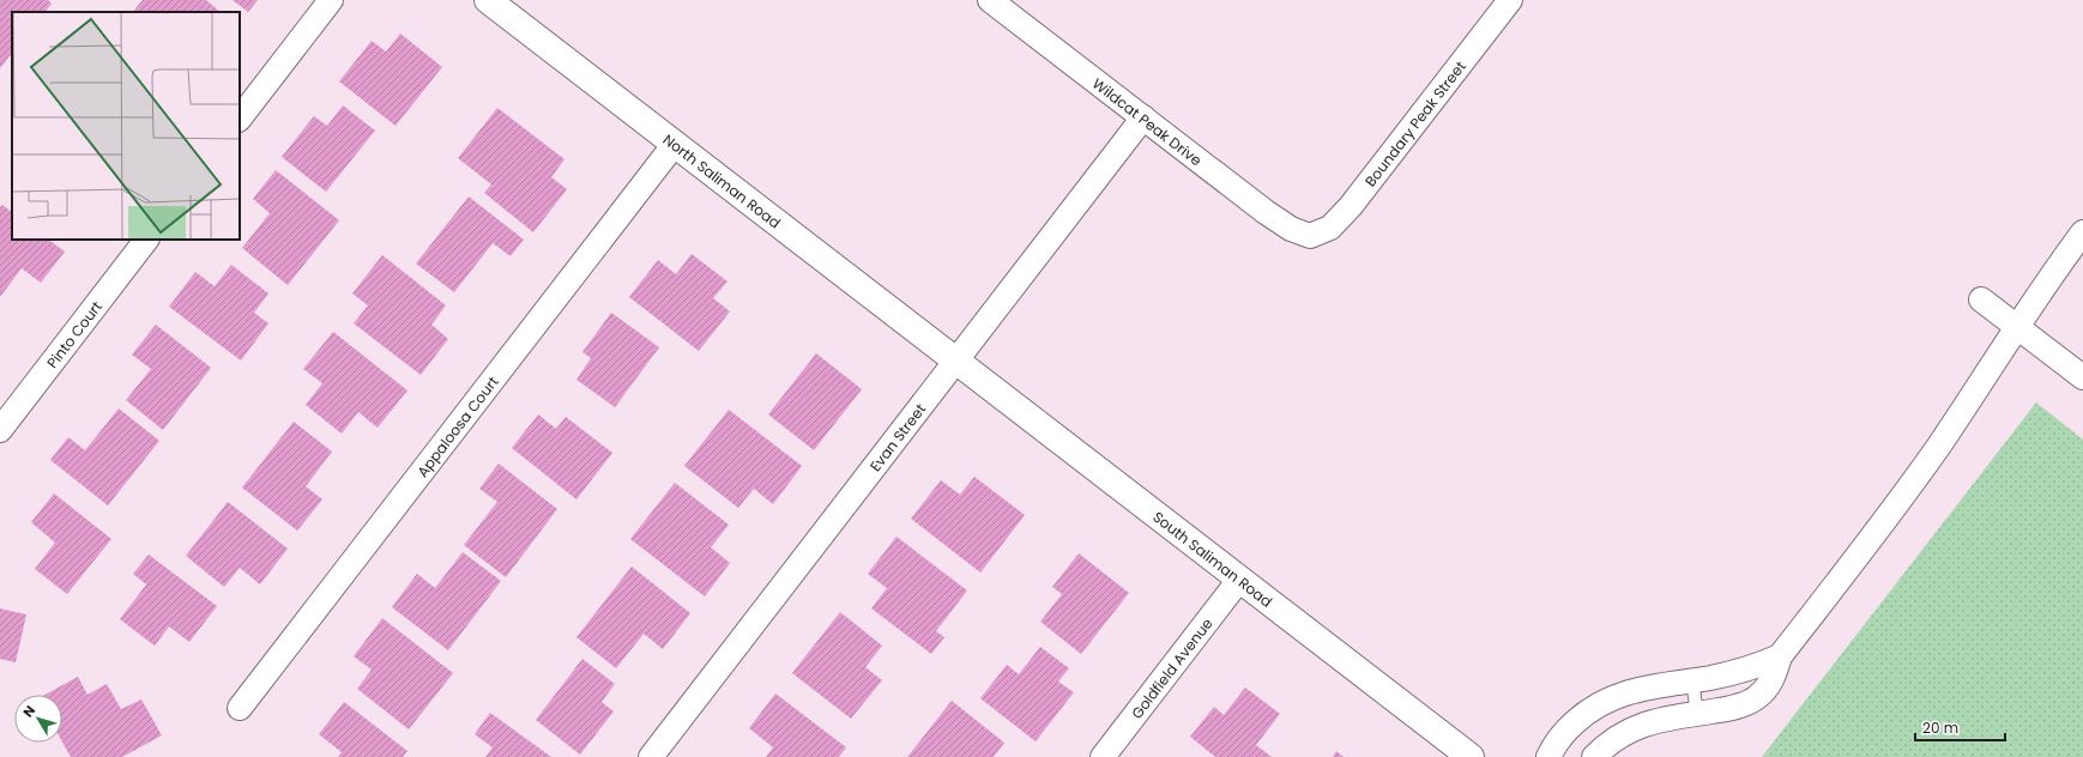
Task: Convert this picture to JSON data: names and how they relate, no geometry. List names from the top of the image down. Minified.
{"streets":{"main road":["North Saliman Road","South Saliman Road"],"street":["Wildcat Peak Drive","Boundary Peak Street","Pinto Court","Appaloosa Court","Evan Street","Goldfield Avenue"]},"crossings":[["Wildcat Peak Drive","Boundary Peak Street"],["Wildcat Peak Drive","Evan Street"],["North Saliman Road","Appaloosa Court"],["North Saliman Road","Evan Street"],["North Saliman Road","South Saliman Road"],["Evan Street","South Saliman Road"],["South Saliman Road","Goldfield Avenue"]],"scale_bar":"20 m","north":"top left"}
